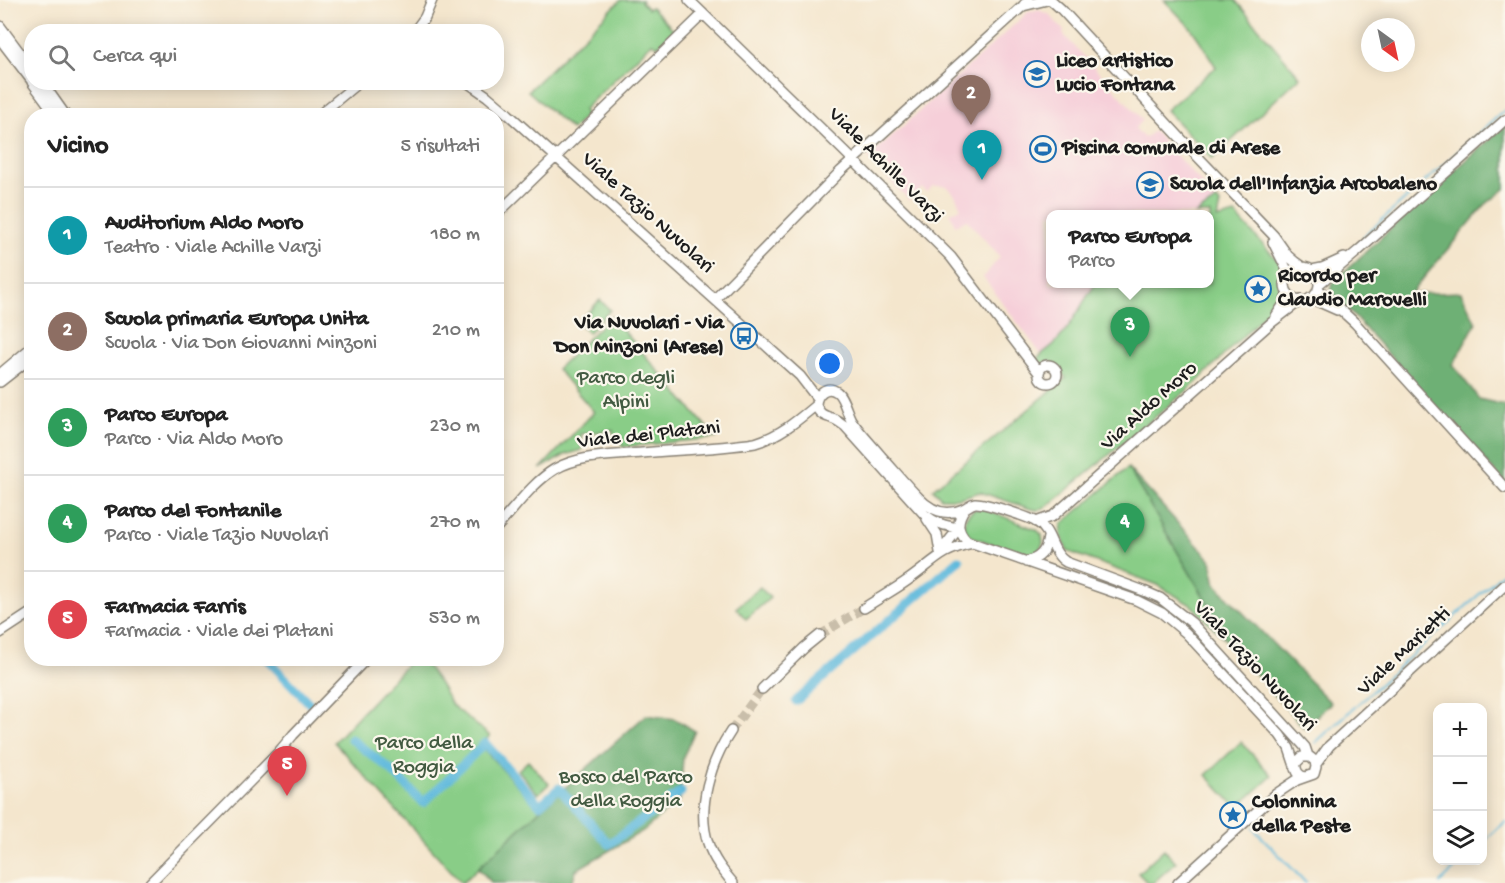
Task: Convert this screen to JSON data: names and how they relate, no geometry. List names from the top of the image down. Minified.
{"streets":{"street":["Viale Achille Varzi","Viale Tazio Nuvolari","Via Aldo Moro","Viale dei Platani","Viale Marietti"]},"crossings":[["Viale Tazio Nuvolari","Via Aldo Moro"],["Viale Tazio Nuvolari","Viale dei Platani"],["Viale Tazio Nuvolari","Viale Marietti"]],"parks":["Parco degli Alpini","Parco della Roggia","Bosco del Parco della Roggia"],"places":{"school or university":["Liceo artistico Lucio Fontana","Scuola dell'Infanzia Arcobaleno"],"sports":["Piscina comunale di Arese"],"place":["Ricordo per Claudio Marovelli","Colonnina della Peste"],"bus stop":["Via Nuvolari - Via Don Minzoni (Arese)"]},"north":"bottom right","page":{"search":"Cerca qui","pins":["2","1","3","4","5"],"heading":["Vicino","5 risultati"],"list":[{"mark":"1","name":"Auditorium Aldo Moro","note":"Teatro · Viale Achille Varzi","value":"180 m"},{"mark":"2","name":"Scuola primaria Europa Unita","note":"Scuola · Via Don Giovanni Minzoni","value":"210 m"},{"mark":"3","name":"Parco Europa","note":"Parco · Via Aldo Moro","value":"230 m"},{"mark":"4","name":"Parco del Fontanile","note":"Parco · Viale Tazio Nuvolari","value":"270 m"},{"mark":"5","name":"Farmacia Farris","note":"Farmacia · Viale dei Platani","value":"530 m"}],"popup":["Parco Europa","Parco"],"map_buttons":["+","−"]}}
